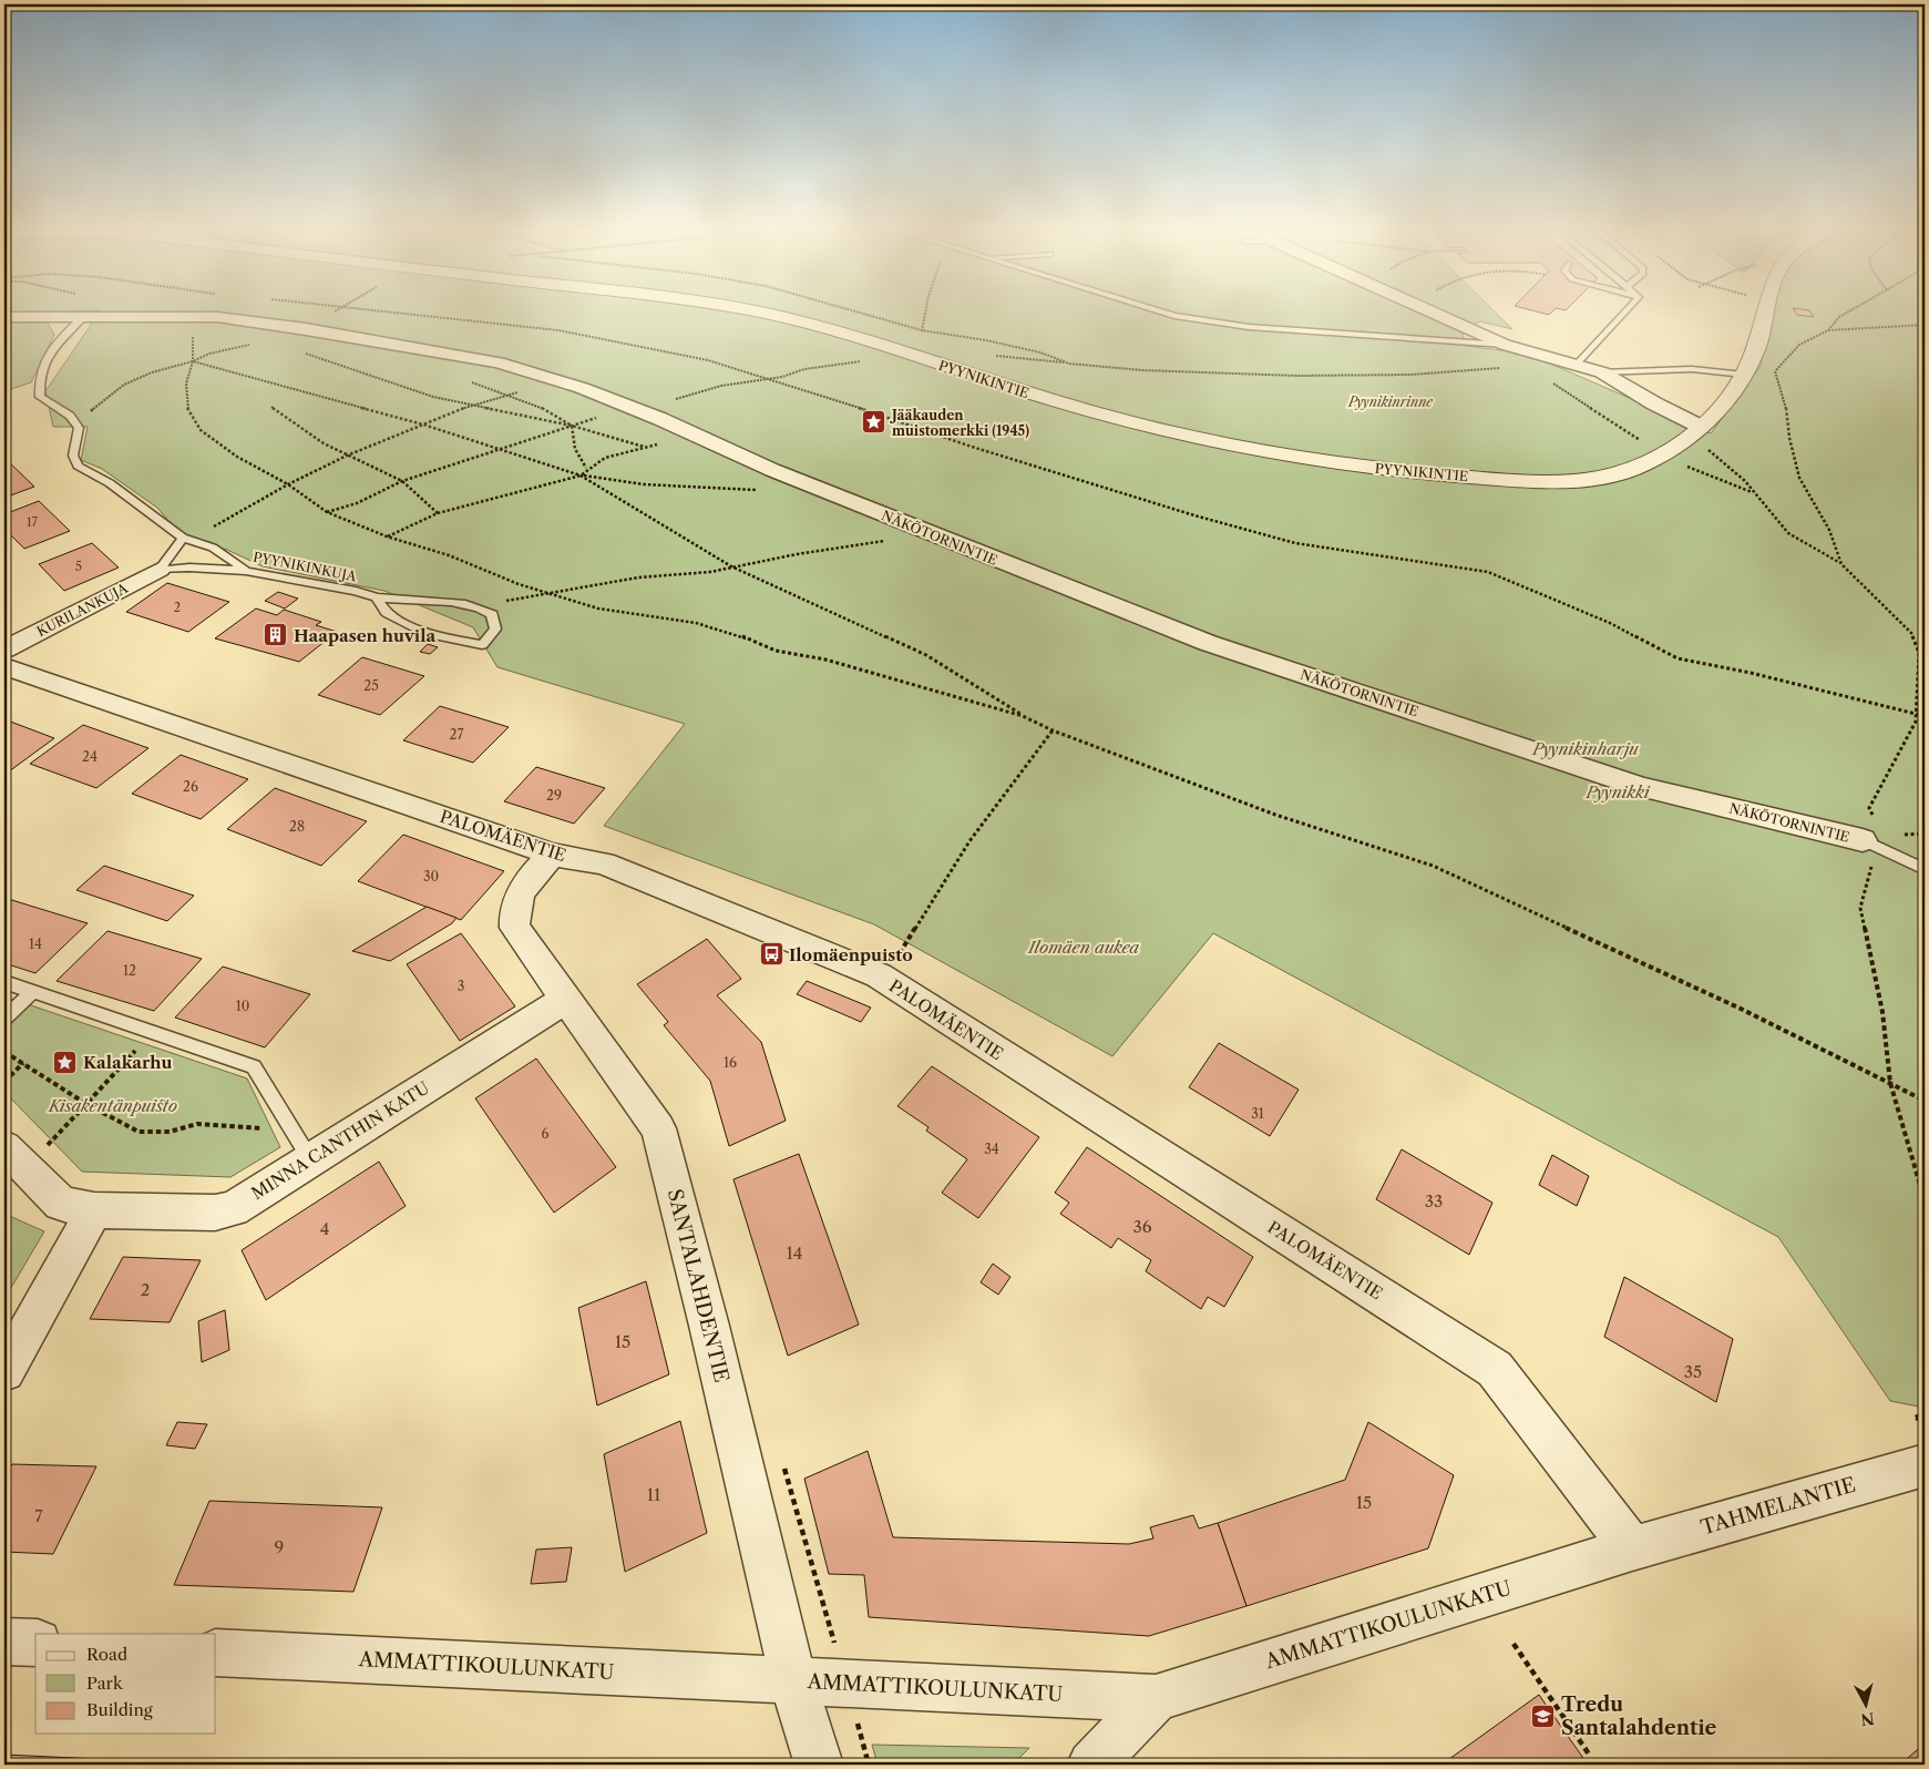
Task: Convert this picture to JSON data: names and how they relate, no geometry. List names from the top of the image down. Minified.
{"streets":{"street":["PYYNIKINTIE","NÄKÖTORNINTIE","KURILANKUJA","PALOMÄENTIE","MINNA CANTHIN KATU","SANTALAHDENTIE","TAHMELANTIE","AMMATTIKOULUNKATU"],"lane":["PYYNIKINKUJA"]},"crossings":[["PALOMÄENTIE","SANTALAHDENTIE"],["PALOMÄENTIE","TAHMELANTIE"],["PALOMÄENTIE","AMMATTIKOULUNKATU"],["MINNA CANTHIN KATU","SANTALAHDENTIE"],["SANTALAHDENTIE","AMMATTIKOULUNKATU"],["TAHMELANTIE","AMMATTIKOULUNKATU"]],"parks":["Pyynikinrinne","Pyynikinharju","Pyynikki","Ilomäen aukea","Kisakentänpuisto"],"places":{"place":["Jääkauden muistomerkki (1945)","Kalakarhu"],"building":["Haapasen huvila"],"bus stop":["Ilomäenpuisto"],"school or university":["Tredu Santalahdentie"]},"house_numbers":["17","5","2","25","27","24","26","29","28","30","14","12","3","10","16","31","6","34","33","36","4","14","2","15","35","11","15","7","9"],"legend":["Road","Park","Building"],"north":"bottom"}
